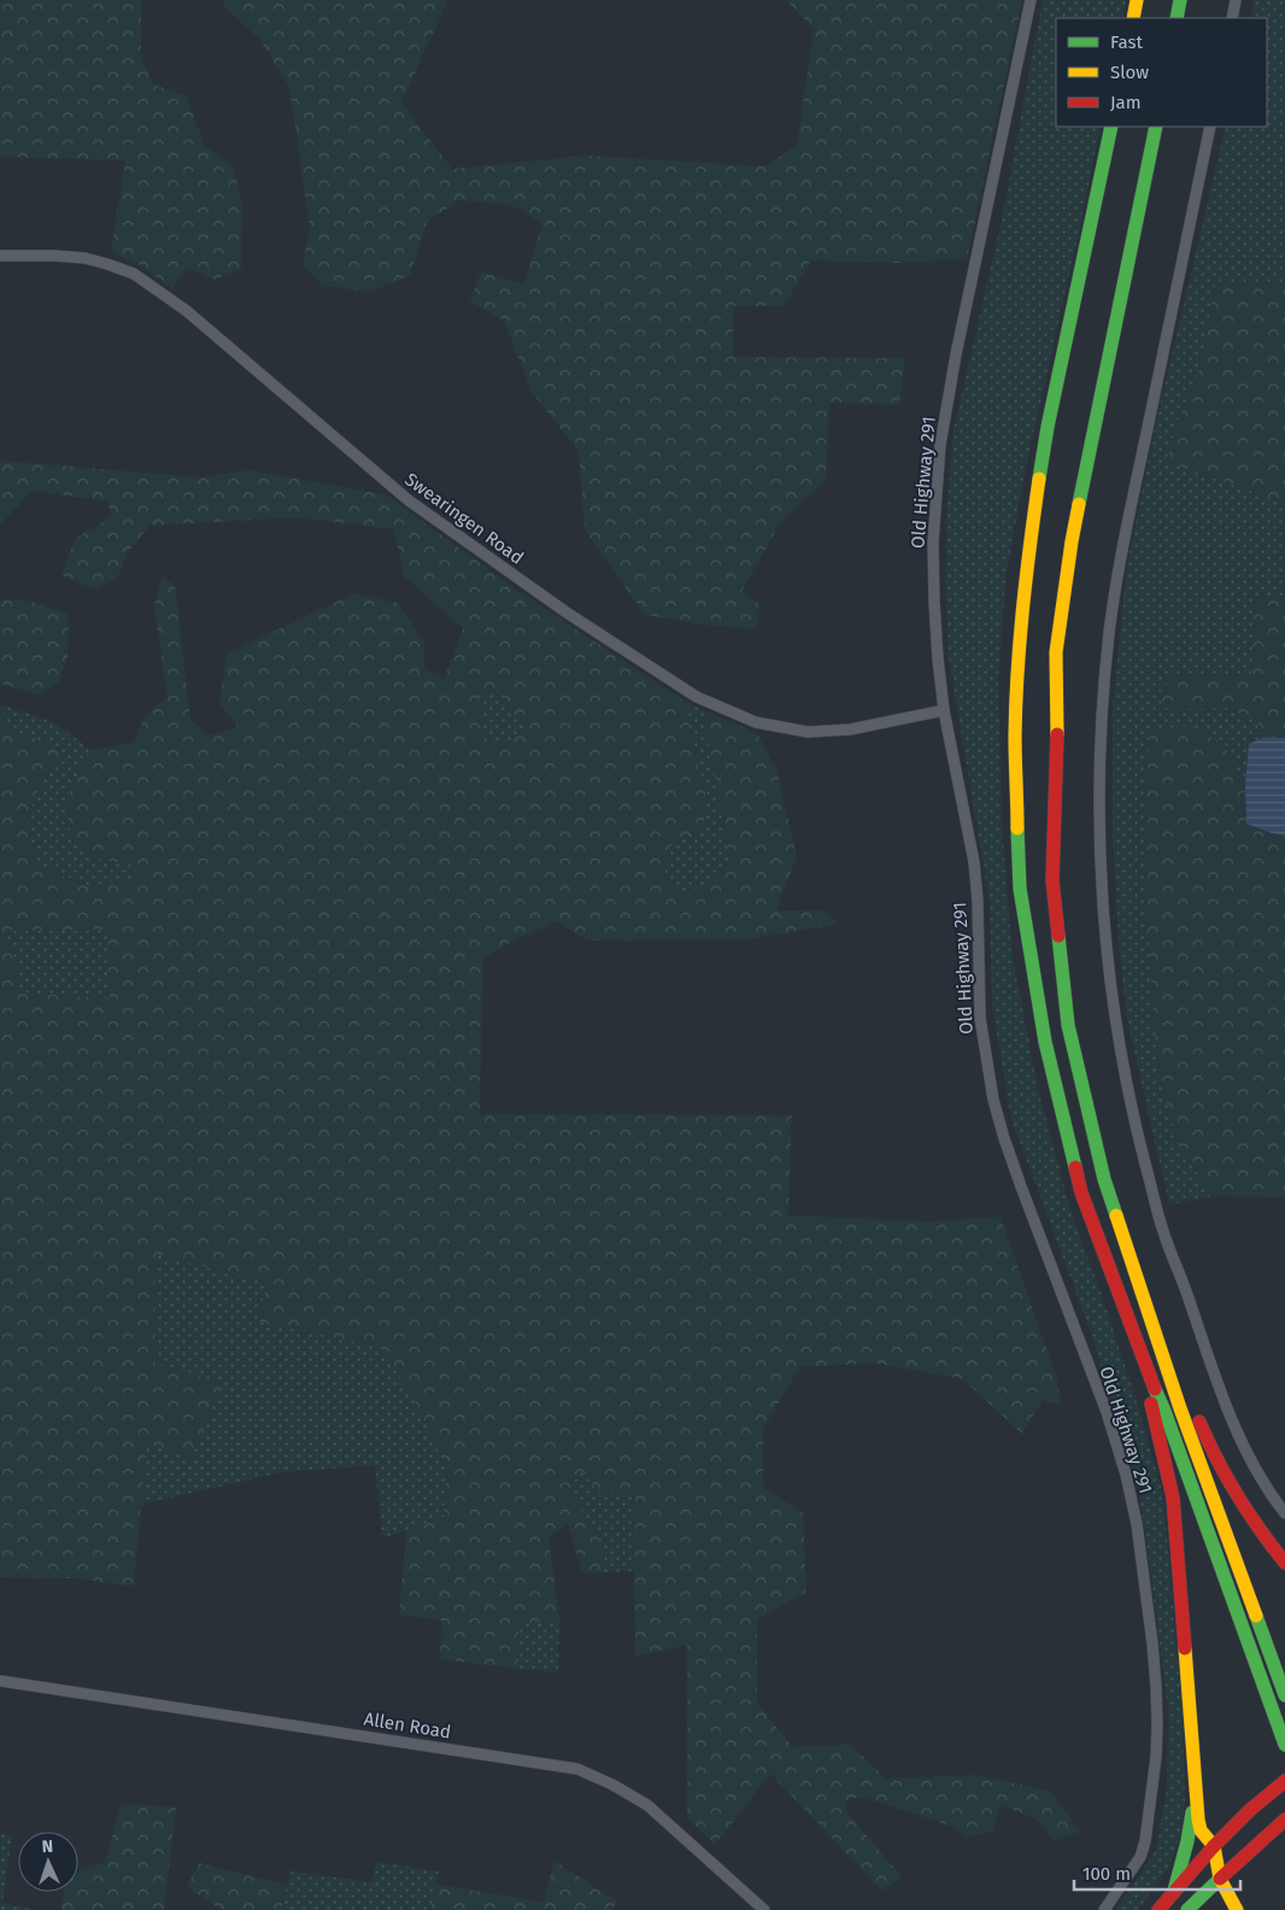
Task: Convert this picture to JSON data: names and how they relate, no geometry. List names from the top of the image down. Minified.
{"streets":{"street":["Old Highway 291","Swearingen Road","Allen Road"]},"crossings":[["Old Highway 291","Swearingen Road"]],"legend":["Fast","Slow","Jam"],"scale_bar":"100 m","north":"top"}
